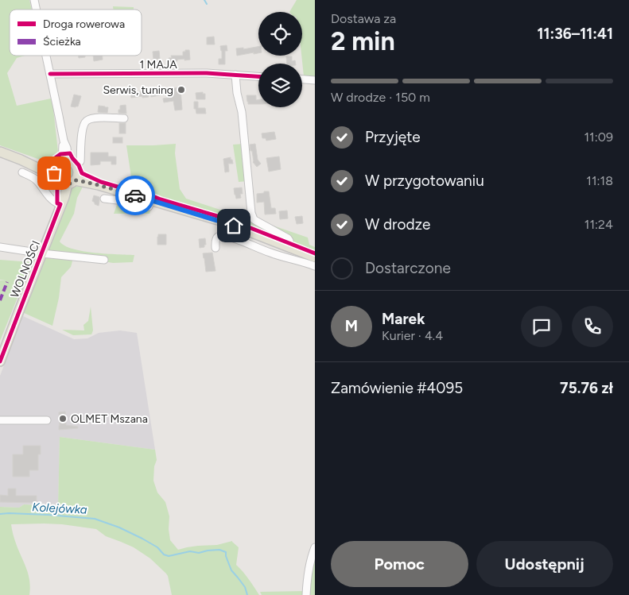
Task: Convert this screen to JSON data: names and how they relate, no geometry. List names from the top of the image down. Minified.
{"streets":{"main road":["WOLNOŚCI"],"street":["1 MAJA"]},"water":["Kolejówka"],"places":["Serwis, tuning","OLMET Mszana"],"legend":["Droga rowerowa","Ścieżka"],"page":{"heading":["2 min","Dostawa za","11:36–11:41"],"panel":["Marek","Kurier · 4.4","Zamówienie #4095","75.76 zł"],"bar":"W drodze · 150 m","list":[["Przyjęte","11:09"],["W przygotowaniu","11:18"],["W drodze","11:24"],"Dostarczone"],"round":"M","buttons":["Pomoc","Udostępnij"]}}
